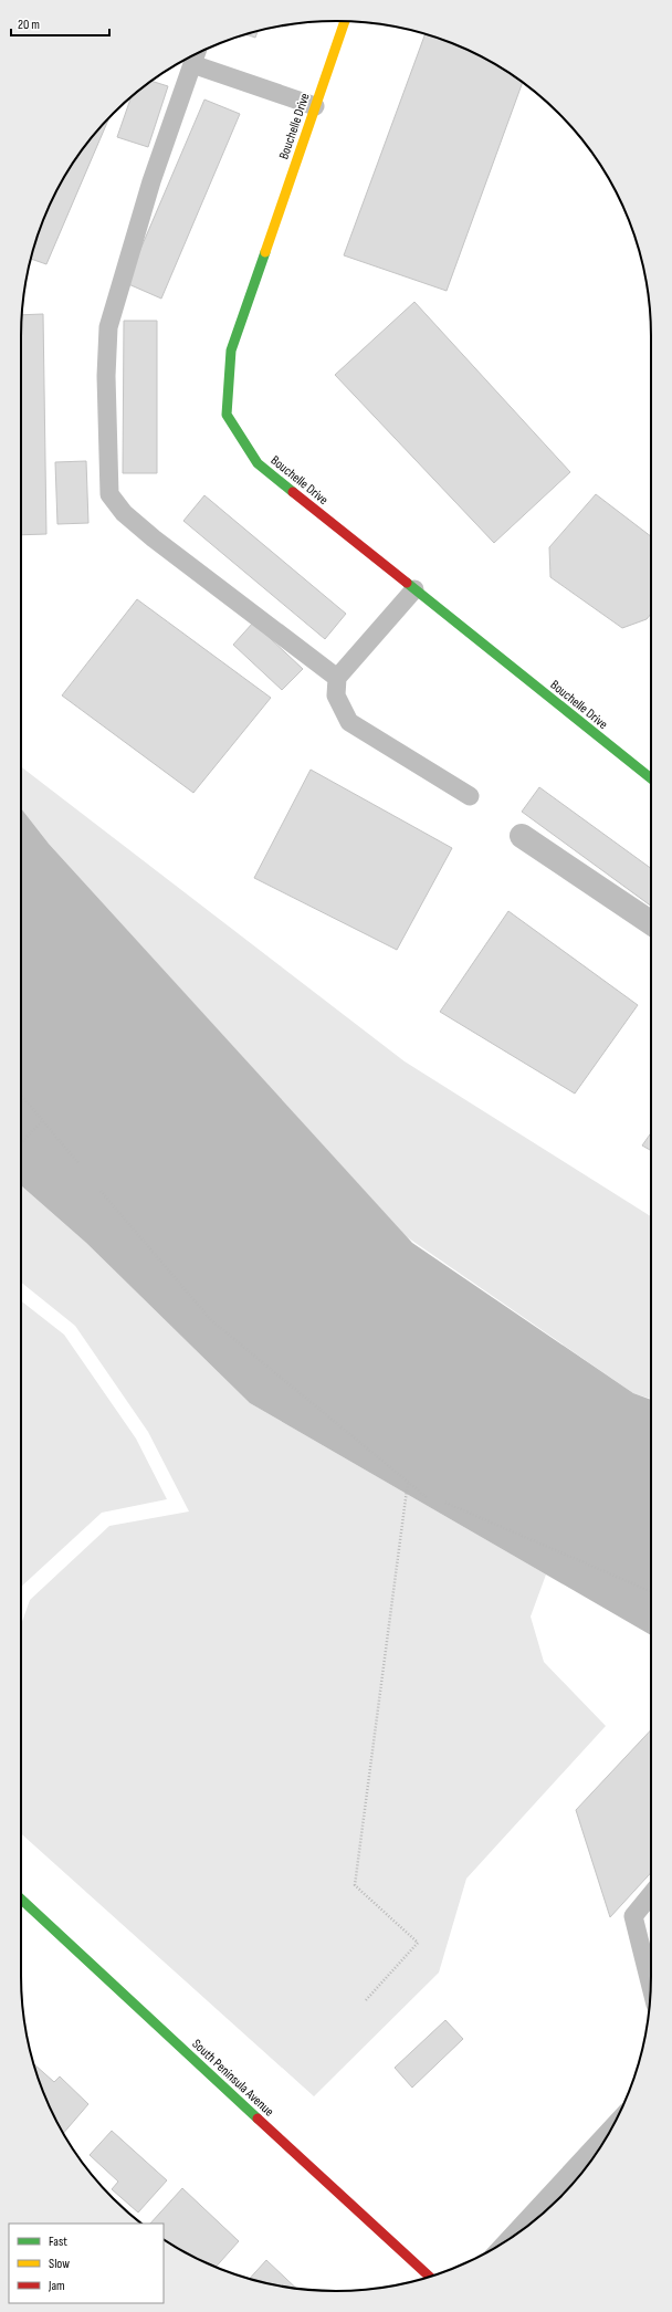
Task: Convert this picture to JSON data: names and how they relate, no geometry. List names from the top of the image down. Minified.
{"streets":{"street":["Bouchelle Drive","South Peninsula Avenue"]},"legend":["Fast","Slow","Jam"],"scale_bar":"20 m"}
